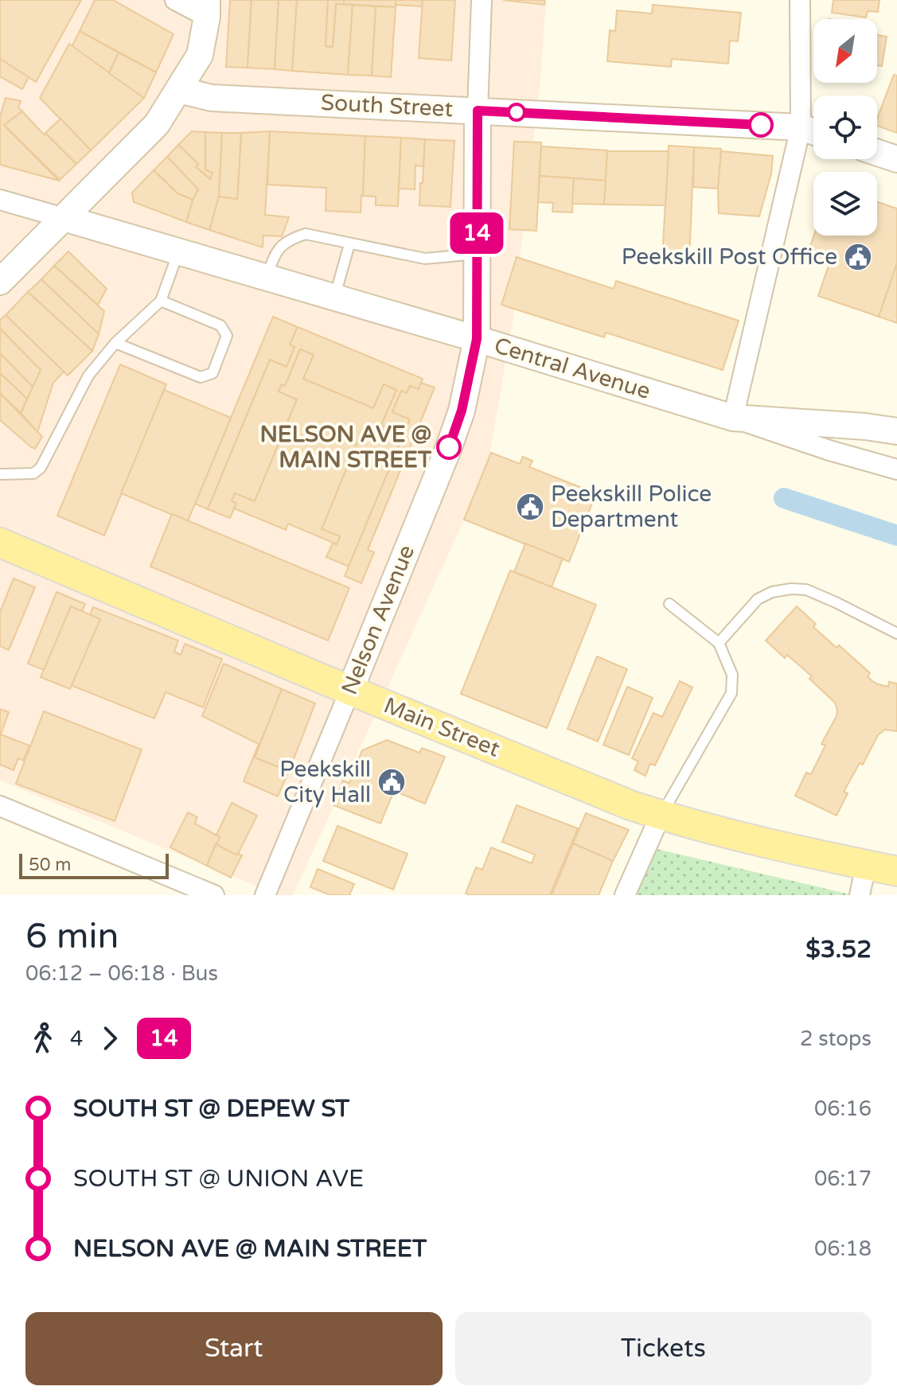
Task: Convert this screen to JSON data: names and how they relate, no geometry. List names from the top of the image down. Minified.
{"streets":{"main road":["Main Street"],"street":["South Street","Central Avenue","Nelson Avenue"]},"crossings":[["South Street","Nelson Avenue"],["Central Avenue","Nelson Avenue"],["Nelson Avenue","Main Street"]],"places":{"public building":["Peekskill Post Office","Peekskill Police Department","Peekskill City Hall"],"other":["NELSON AVE @ MAIN STREET"]},"lines":["bus line 14"],"scale_bar":"50 m","north":"bottom left","page":{"on_map":"14","scale":"50 m","heading":["6 min","06:12 – 06:18 · Bus","$3.52"],"legs":["4","14","2 stops"],"list":[{"name":"SOUTH ST @ DEPEW ST","value":"06:16"},{"name":"SOUTH ST @ UNION AVE","value":"06:17"},{"name":"NELSON AVE @ MAIN STREET","value":"06:18"}],"buttons":["Start","Tickets"]}}
